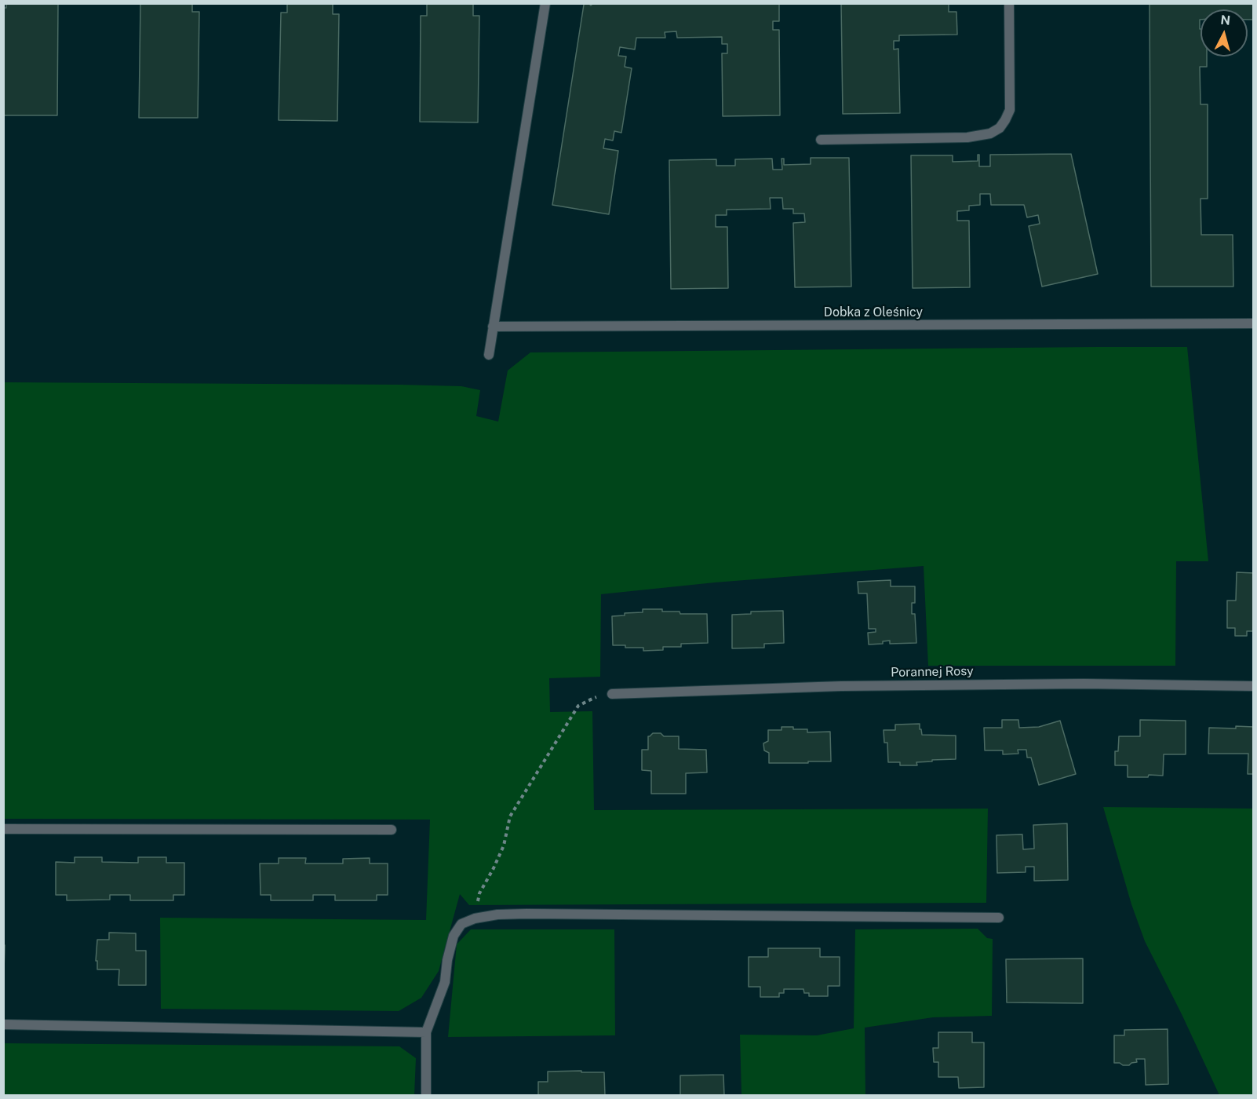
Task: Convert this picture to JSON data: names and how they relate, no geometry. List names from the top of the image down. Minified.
{"streets":{"street":["Dobka z Oleśnicy","Porannej Rosy"]},"north":"top"}
